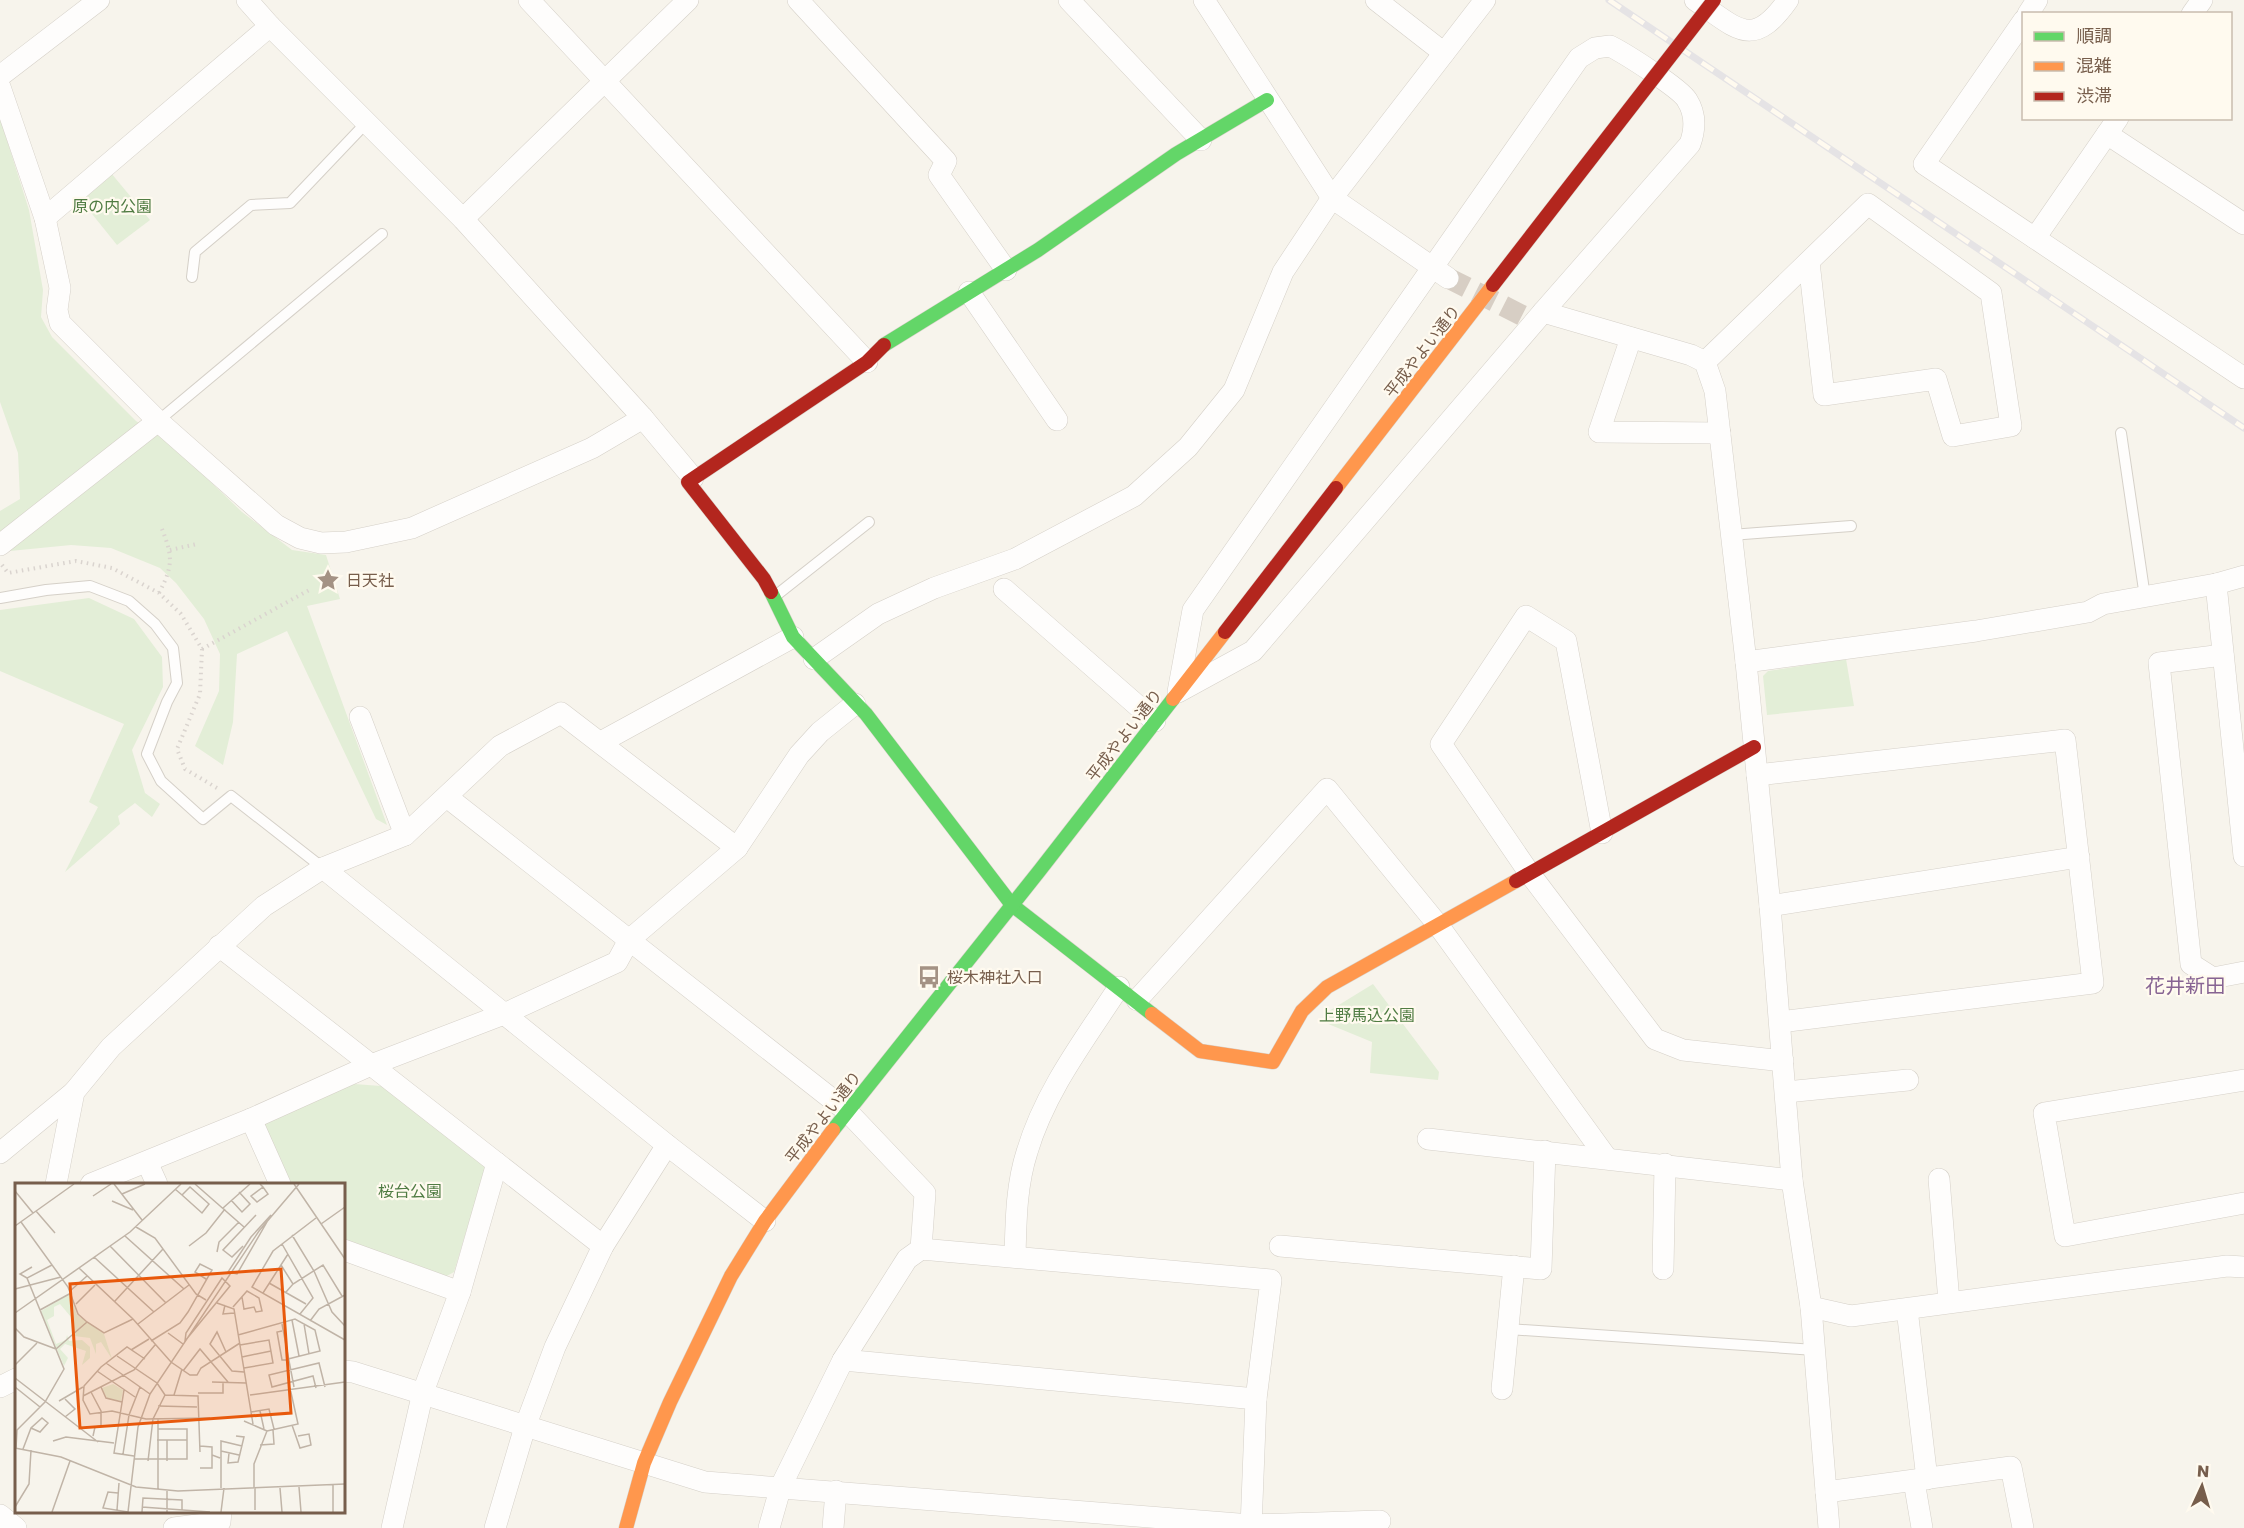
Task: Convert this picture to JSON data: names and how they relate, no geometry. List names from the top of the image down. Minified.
{"streets":{"street":["平成やよい通り"]},"districts":["花井新田"],"parks":["原の内公園","上野馬込公園","桜台公園"],"places":{"place":["日天社"],"bus stop":["桜木神社入口"]},"legend":["順調","混雑","渋滞"],"north":"top"}
